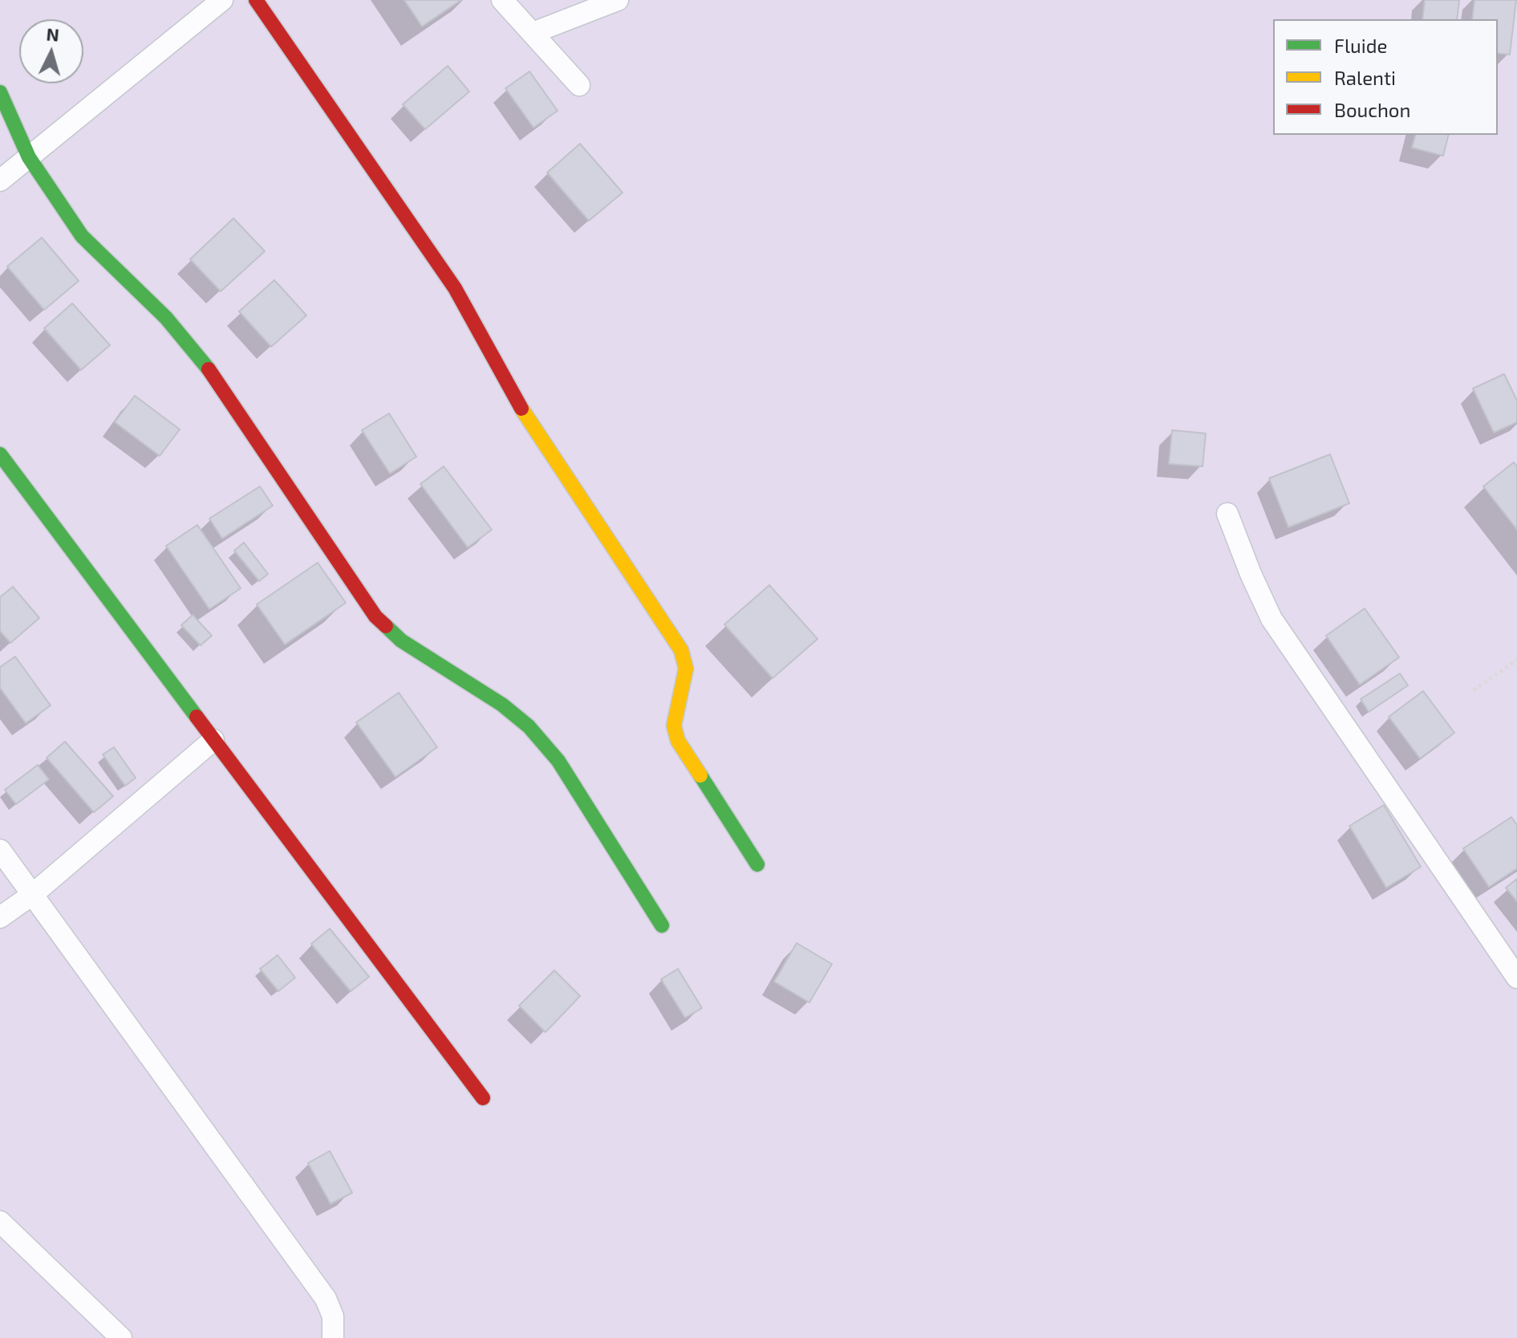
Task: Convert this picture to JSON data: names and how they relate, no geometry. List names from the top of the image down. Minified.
{"legend":["Fluide","Ralenti","Bouchon"],"north":"top"}
